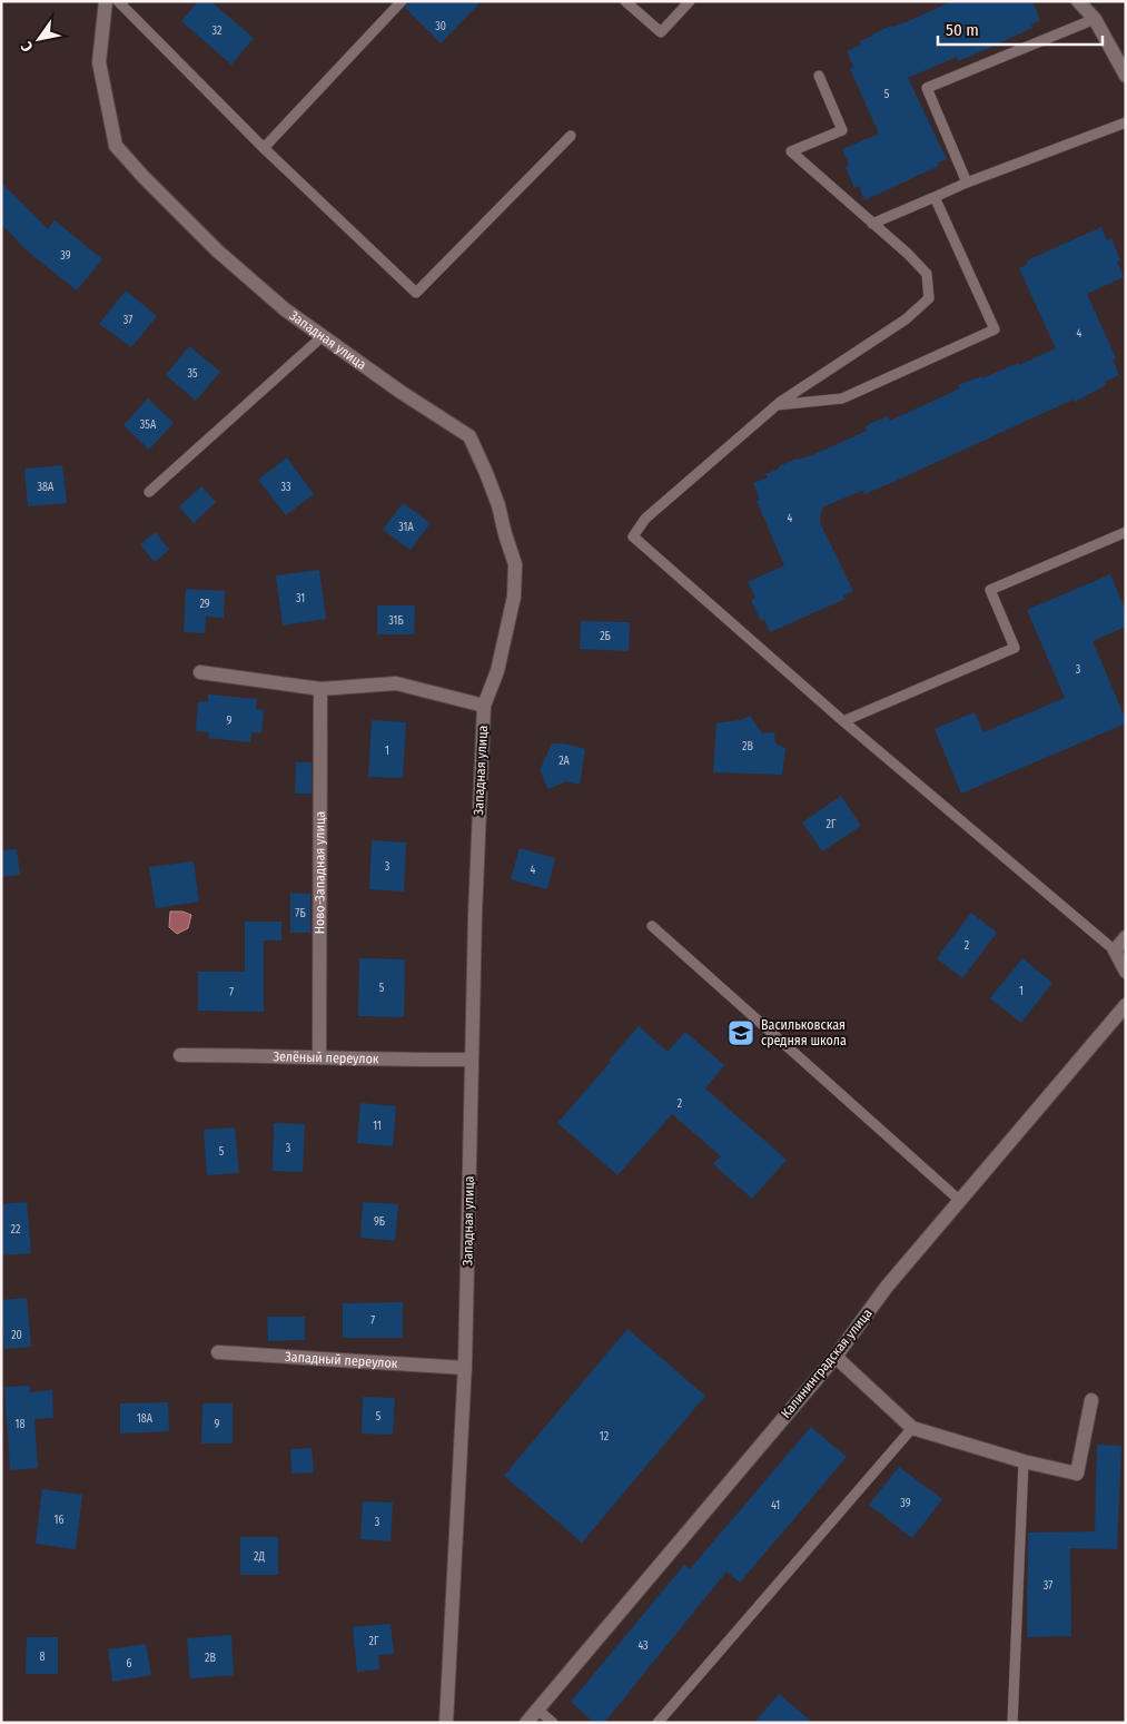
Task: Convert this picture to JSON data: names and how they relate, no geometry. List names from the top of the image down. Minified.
{"streets":{"street":["Западная улица","Ново-Западная улица","Зелёный переулок","Западный переулок","Калининградская улица"]},"crossings":[["Западная улица","Зелёный переулок"],["Западная улица","Западный переулок"],["Ново-Западная улица","Зелёный переулок"]],"places":{"school or university":["Васильковская средняя школа"]},"house_numbers":["30","32","5","39","37","4","35","35А","38А","33","4","31А","31","29","31Б","2Б","3","9","2В","1","2А","2Г","3","4","7Б","2","5","1","7","2","11","3","5","9Б","22","7","20","5","18А","18","9","12","39","41","16","3","2Д","37","2Г","43","8","2В","6"],"scale_bar":"50 m","north":"bottom left"}
